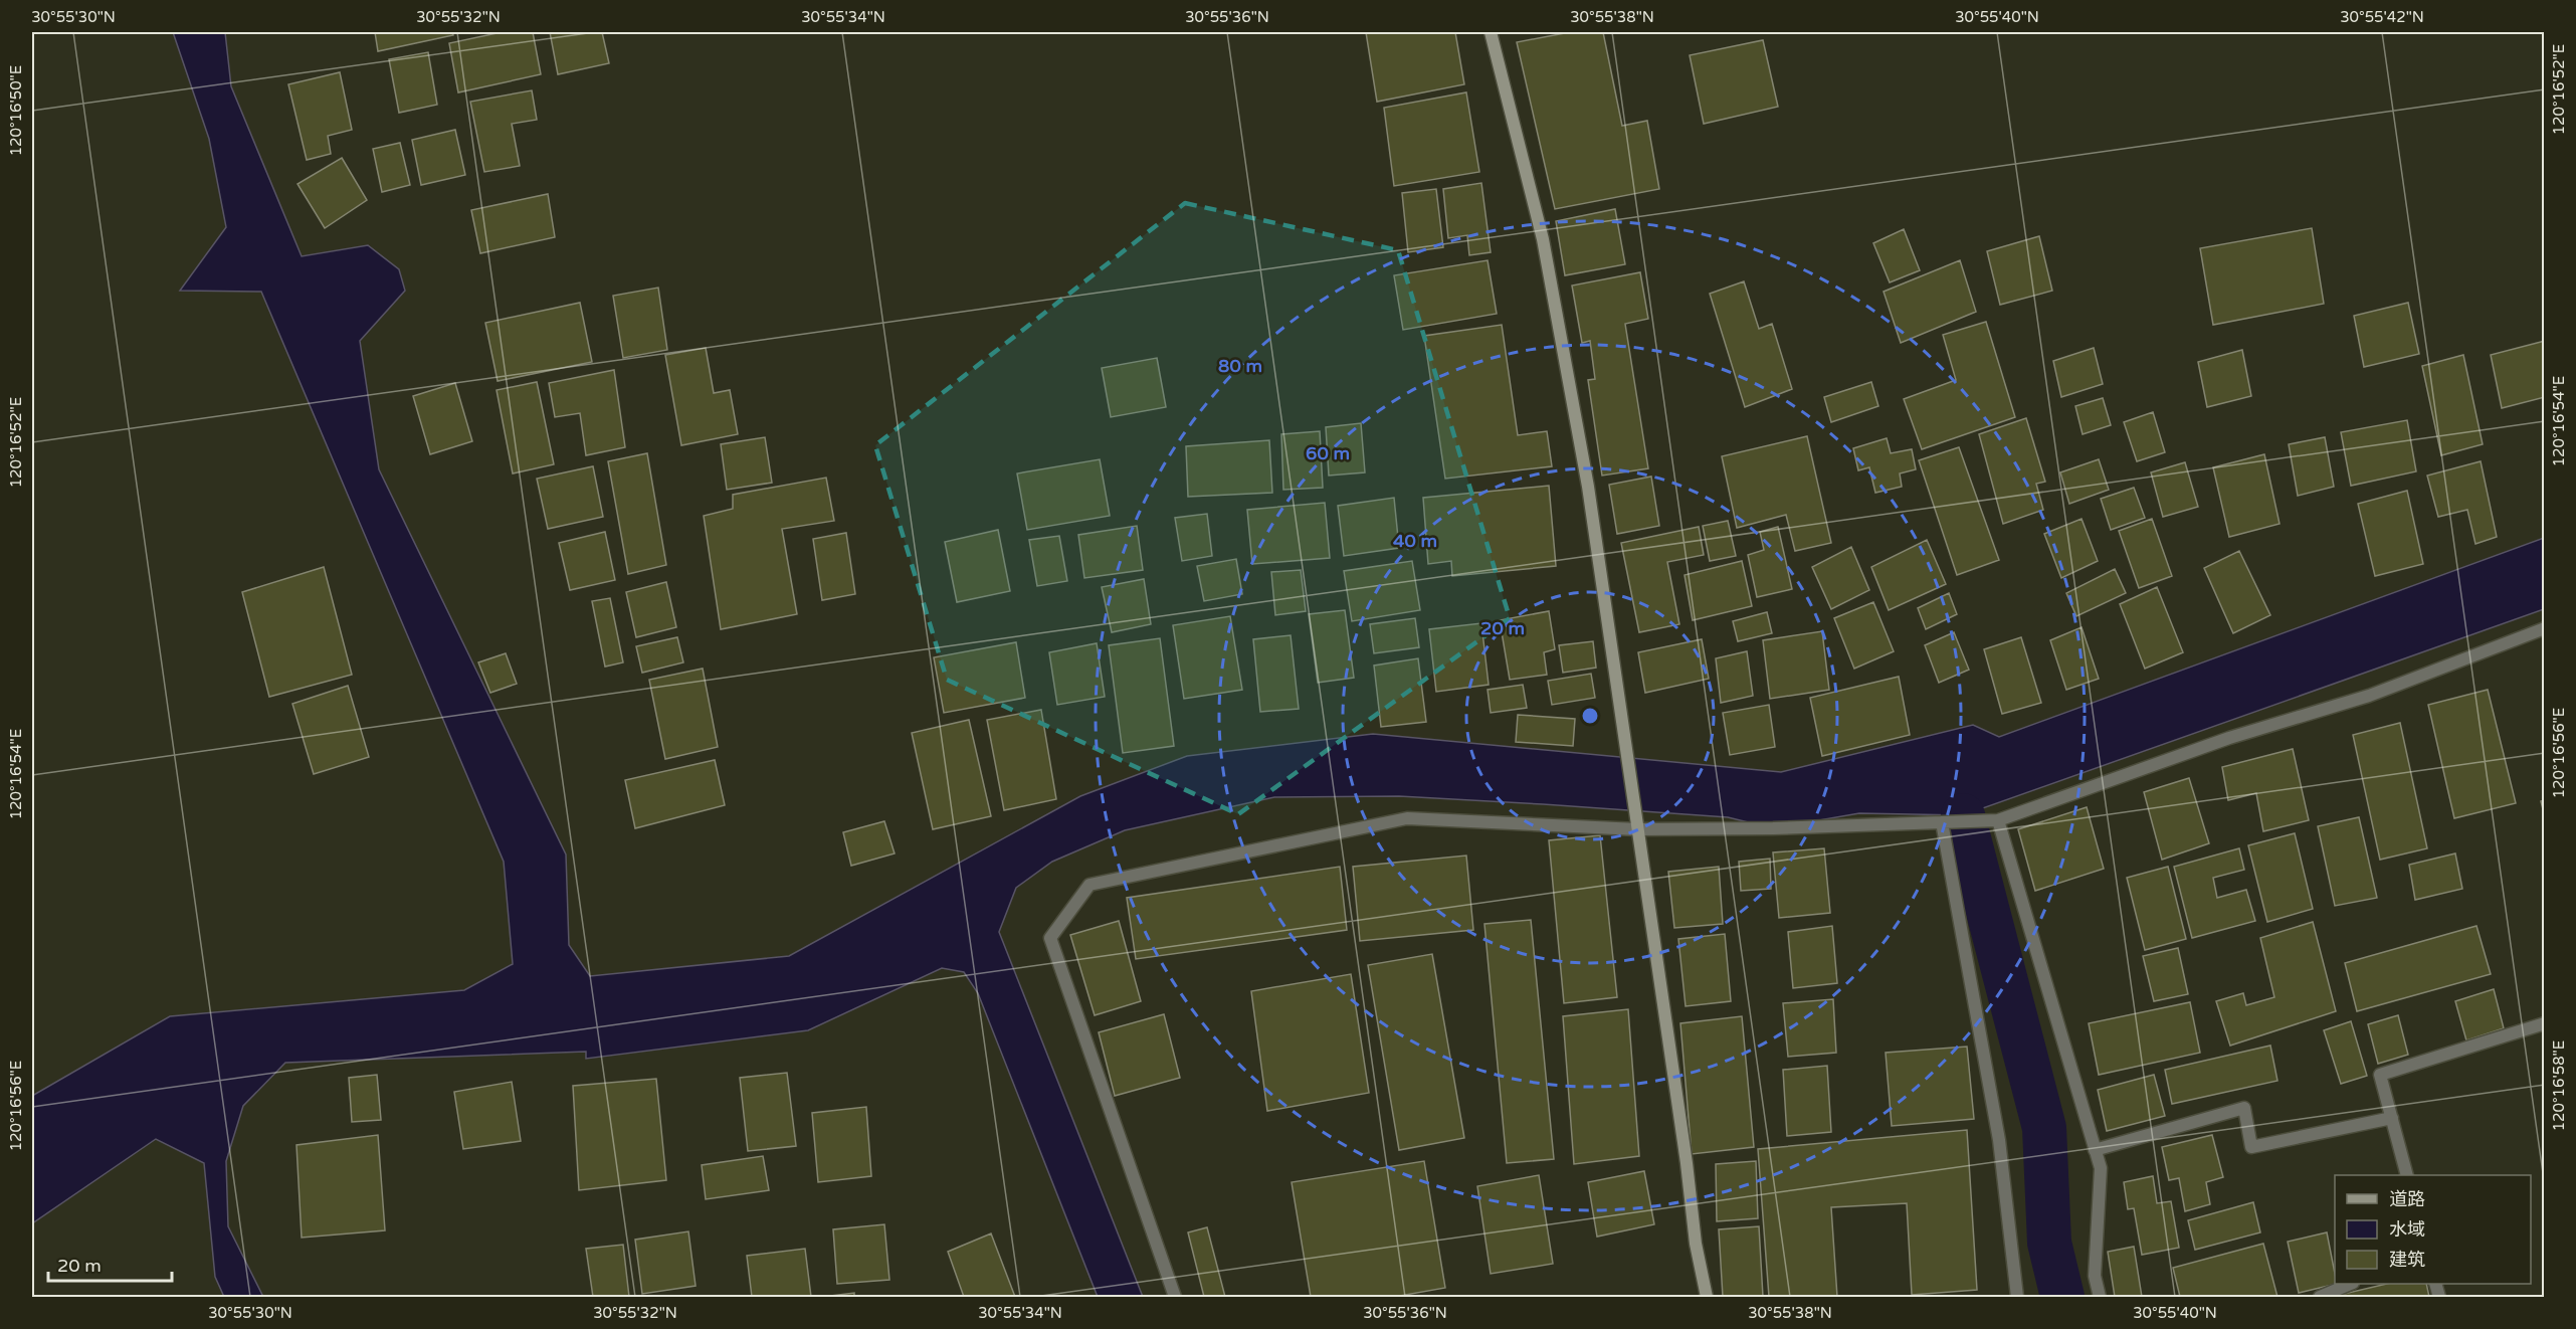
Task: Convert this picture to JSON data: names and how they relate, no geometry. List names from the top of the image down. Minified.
{"legend":["道路","水域","建筑"],"scale_bar":"20 m","coordinates":["30°55'30\"N","30°55'32\"N","30°55'34\"N","30°55'36\"N","30°55'38\"N","30°55'40\"N","30°55'42\"N","120°16'52\"E","120°16'50\"E","120°16'54\"E","120°16'56\"E","120°16'58\"E"],"rings":["80 m","60 m","40 m","20 m"]}
